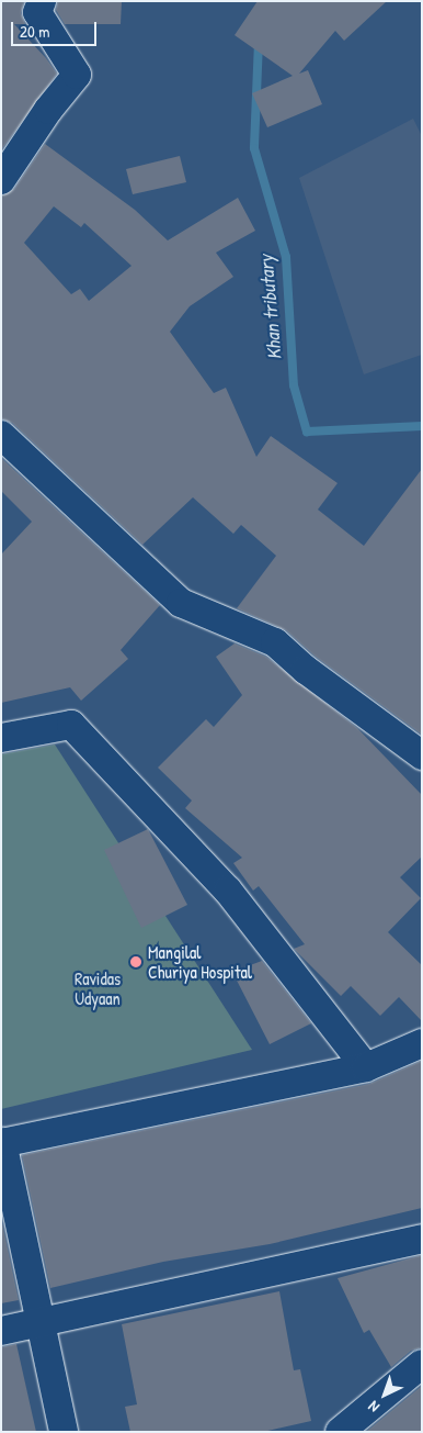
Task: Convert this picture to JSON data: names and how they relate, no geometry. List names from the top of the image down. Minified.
{"water":["Khan tributary"],"parks":["Ravidas Udyaan"],"places":["Mangilal Churiya Hospital"],"scale_bar":"20 m","north":"bottom left"}
